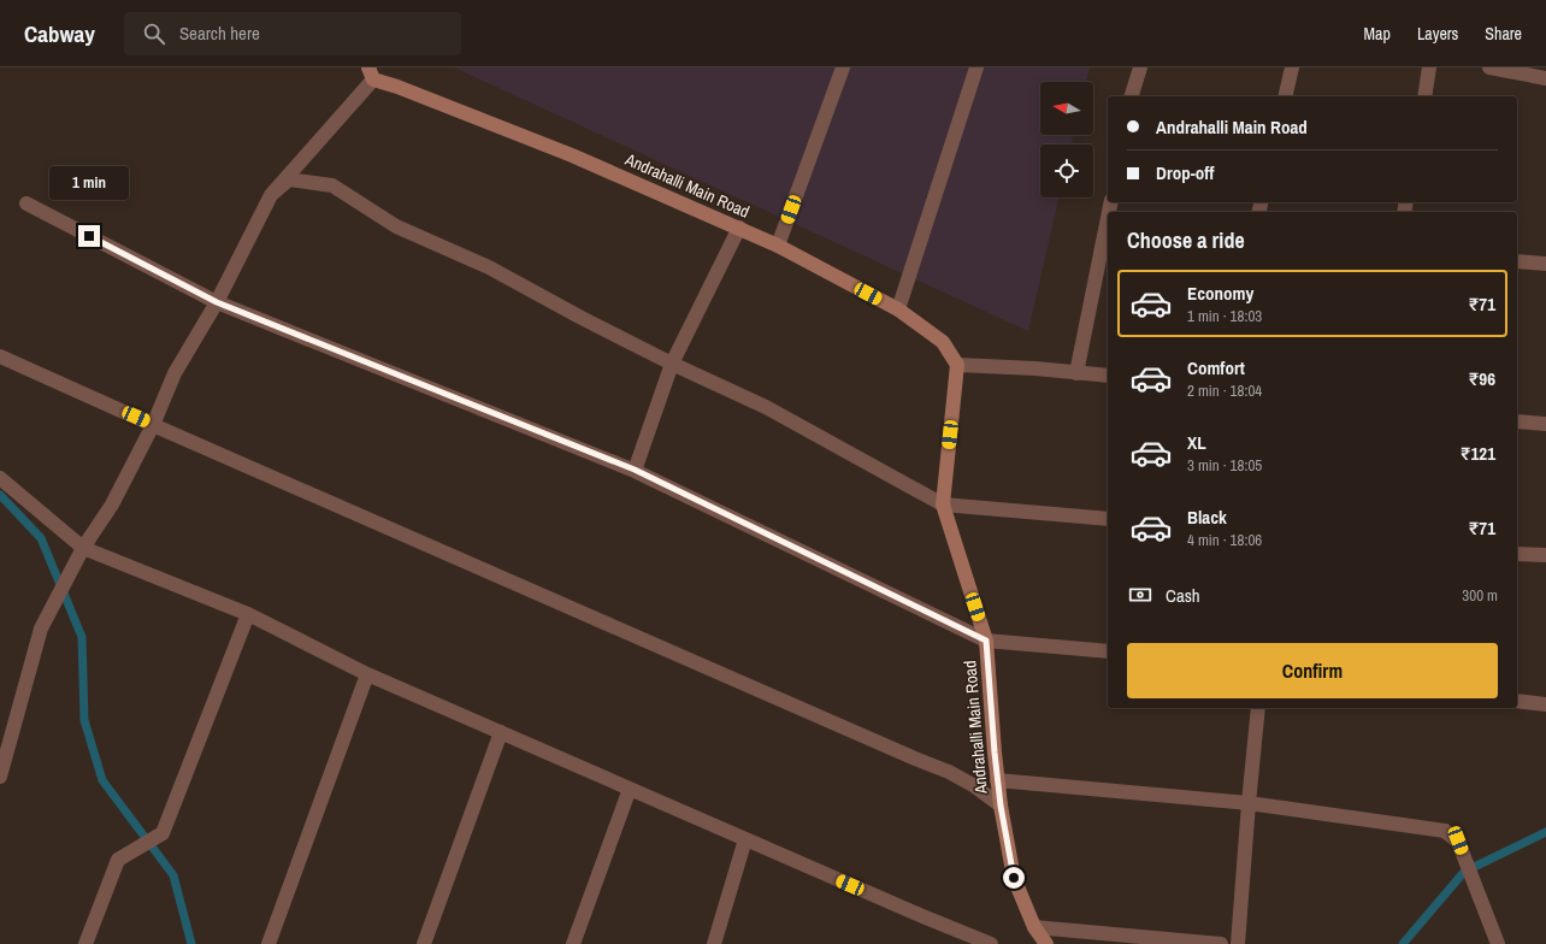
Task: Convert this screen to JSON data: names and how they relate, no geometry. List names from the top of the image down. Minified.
{"streets":{"street":["Andrahalli Main Road"]},"north":"left","page":{"header":"Cabway","search":"Search here","nav":["Map","Layers","Share"],"banner":["Andrahalli Main Road","Drop-off"],"bubble":"1 min","heading":"Choose a ride","list":[{"name":"Economy","note":"1 min · 18:03","value":"₹71"},{"name":"Comfort","note":"2 min · 18:04","value":"₹96"},{"name":"XL","note":"3 min · 18:05","value":"₹121"},{"name":"Black","note":"4 min · 18:06","value":"₹71"}],"pay":["Cash","300 m"],"buttons":"Confirm"}}
